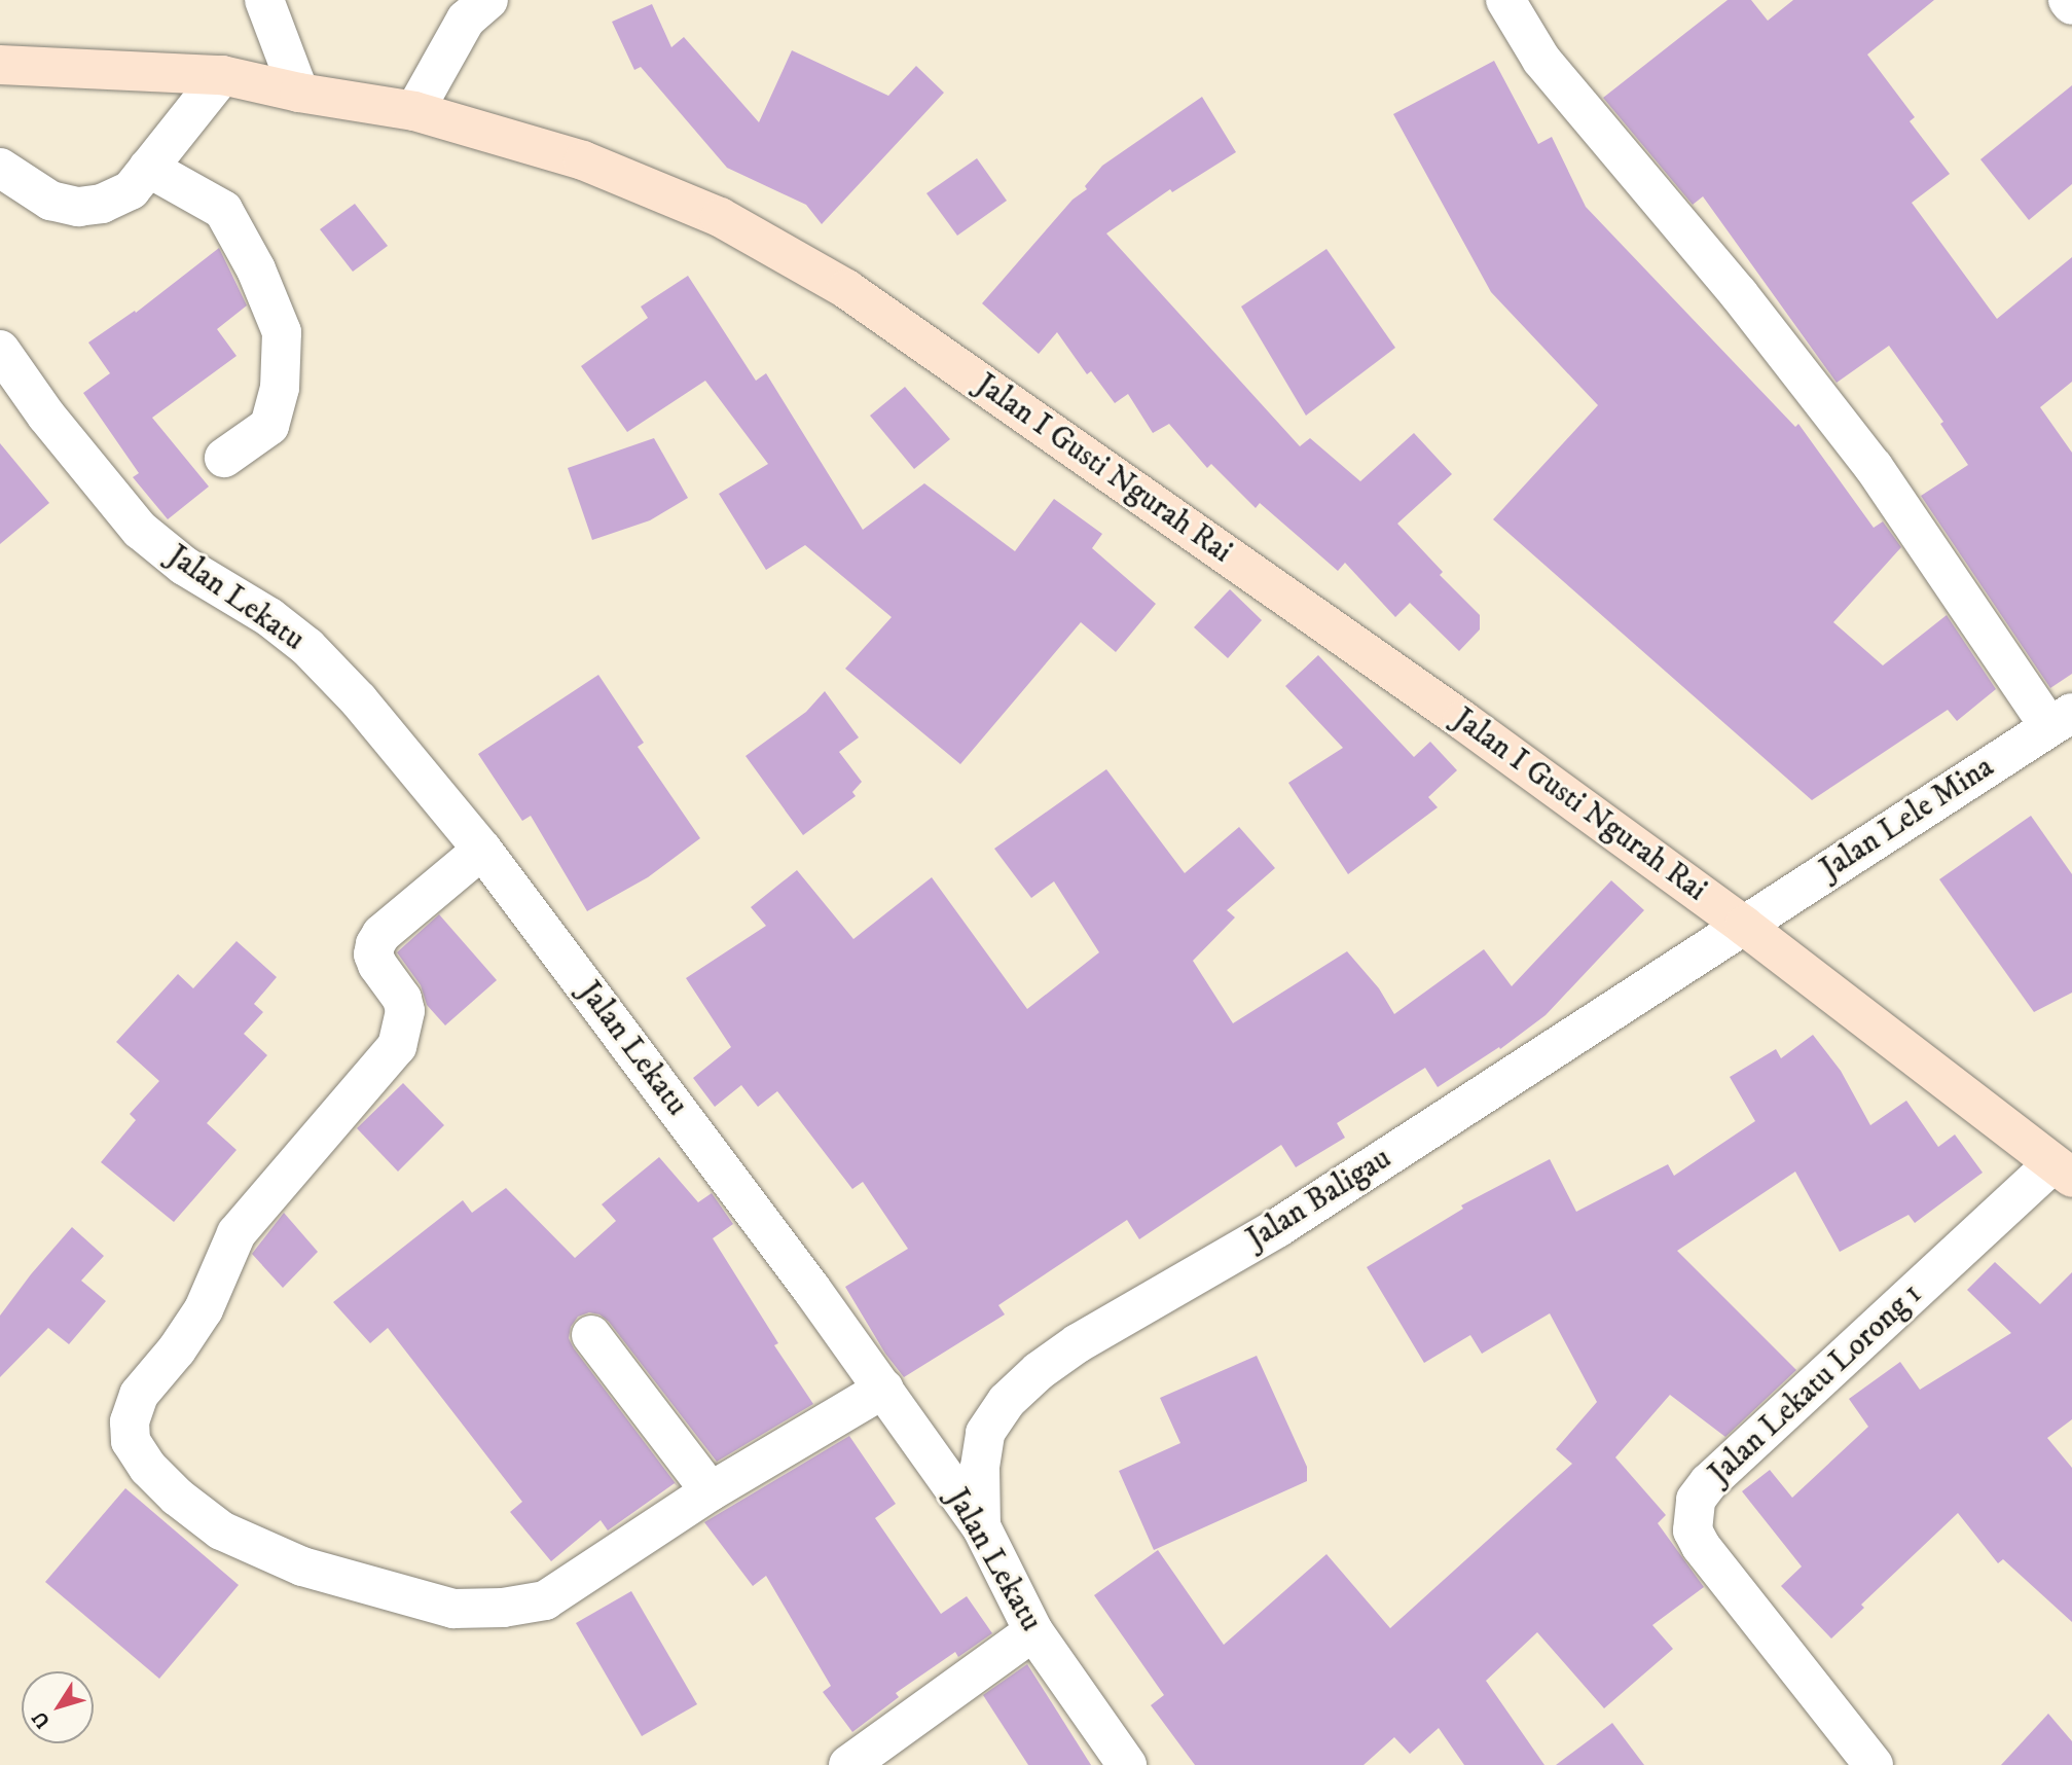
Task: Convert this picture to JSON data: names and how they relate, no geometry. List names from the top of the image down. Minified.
{"streets":{"main road":["Jalan I Gusti Ngurah Rai"],"street":["Jalan Lekatu","Jalan Lele Mina","Jalan Baligau","Jalan Lekatu Lorong 1"]},"crossings":[["Jalan I Gusti Ngurah Rai","Jalan Lele Mina"],["Jalan I Gusti Ngurah Rai","Jalan Baligau"],["Jalan I Gusti Ngurah Rai","Jalan Lekatu Lorong 1"],["Jalan Lekatu","Jalan Baligau"],["Jalan Lele Mina","Jalan Baligau"]],"north":"bottom left"}
